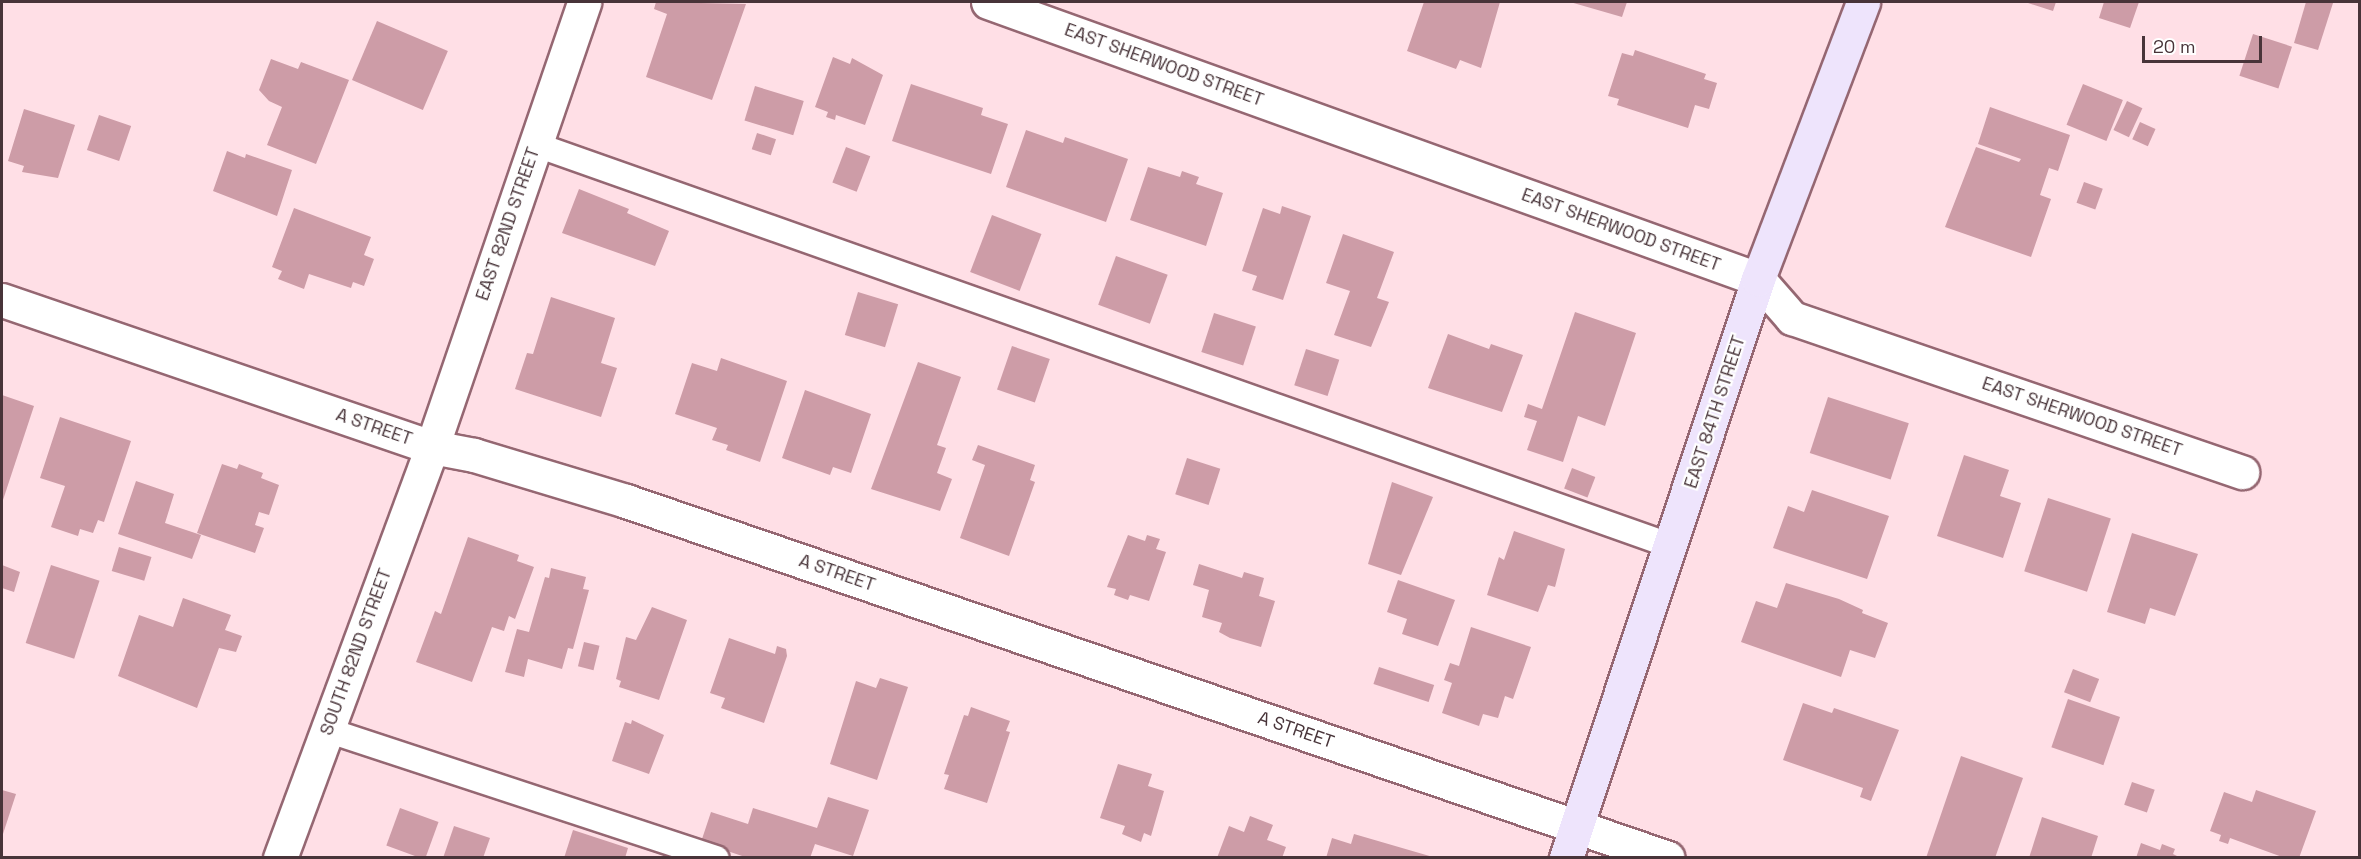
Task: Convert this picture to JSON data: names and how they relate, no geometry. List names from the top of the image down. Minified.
{"streets":{"street":["EAST SHERWOOD STREET","EAST 82ND STREET","EAST 84TH STREET","A STREET","SOUTH 82ND STREET"]},"crossings":[["EAST SHERWOOD STREET","EAST 84TH STREET"],["EAST 82ND STREET","A STREET"],["EAST 82ND STREET","SOUTH 82ND STREET"],["EAST 84TH STREET","A STREET"],["A STREET","SOUTH 82ND STREET"]],"scale_bar":"20 m"}
